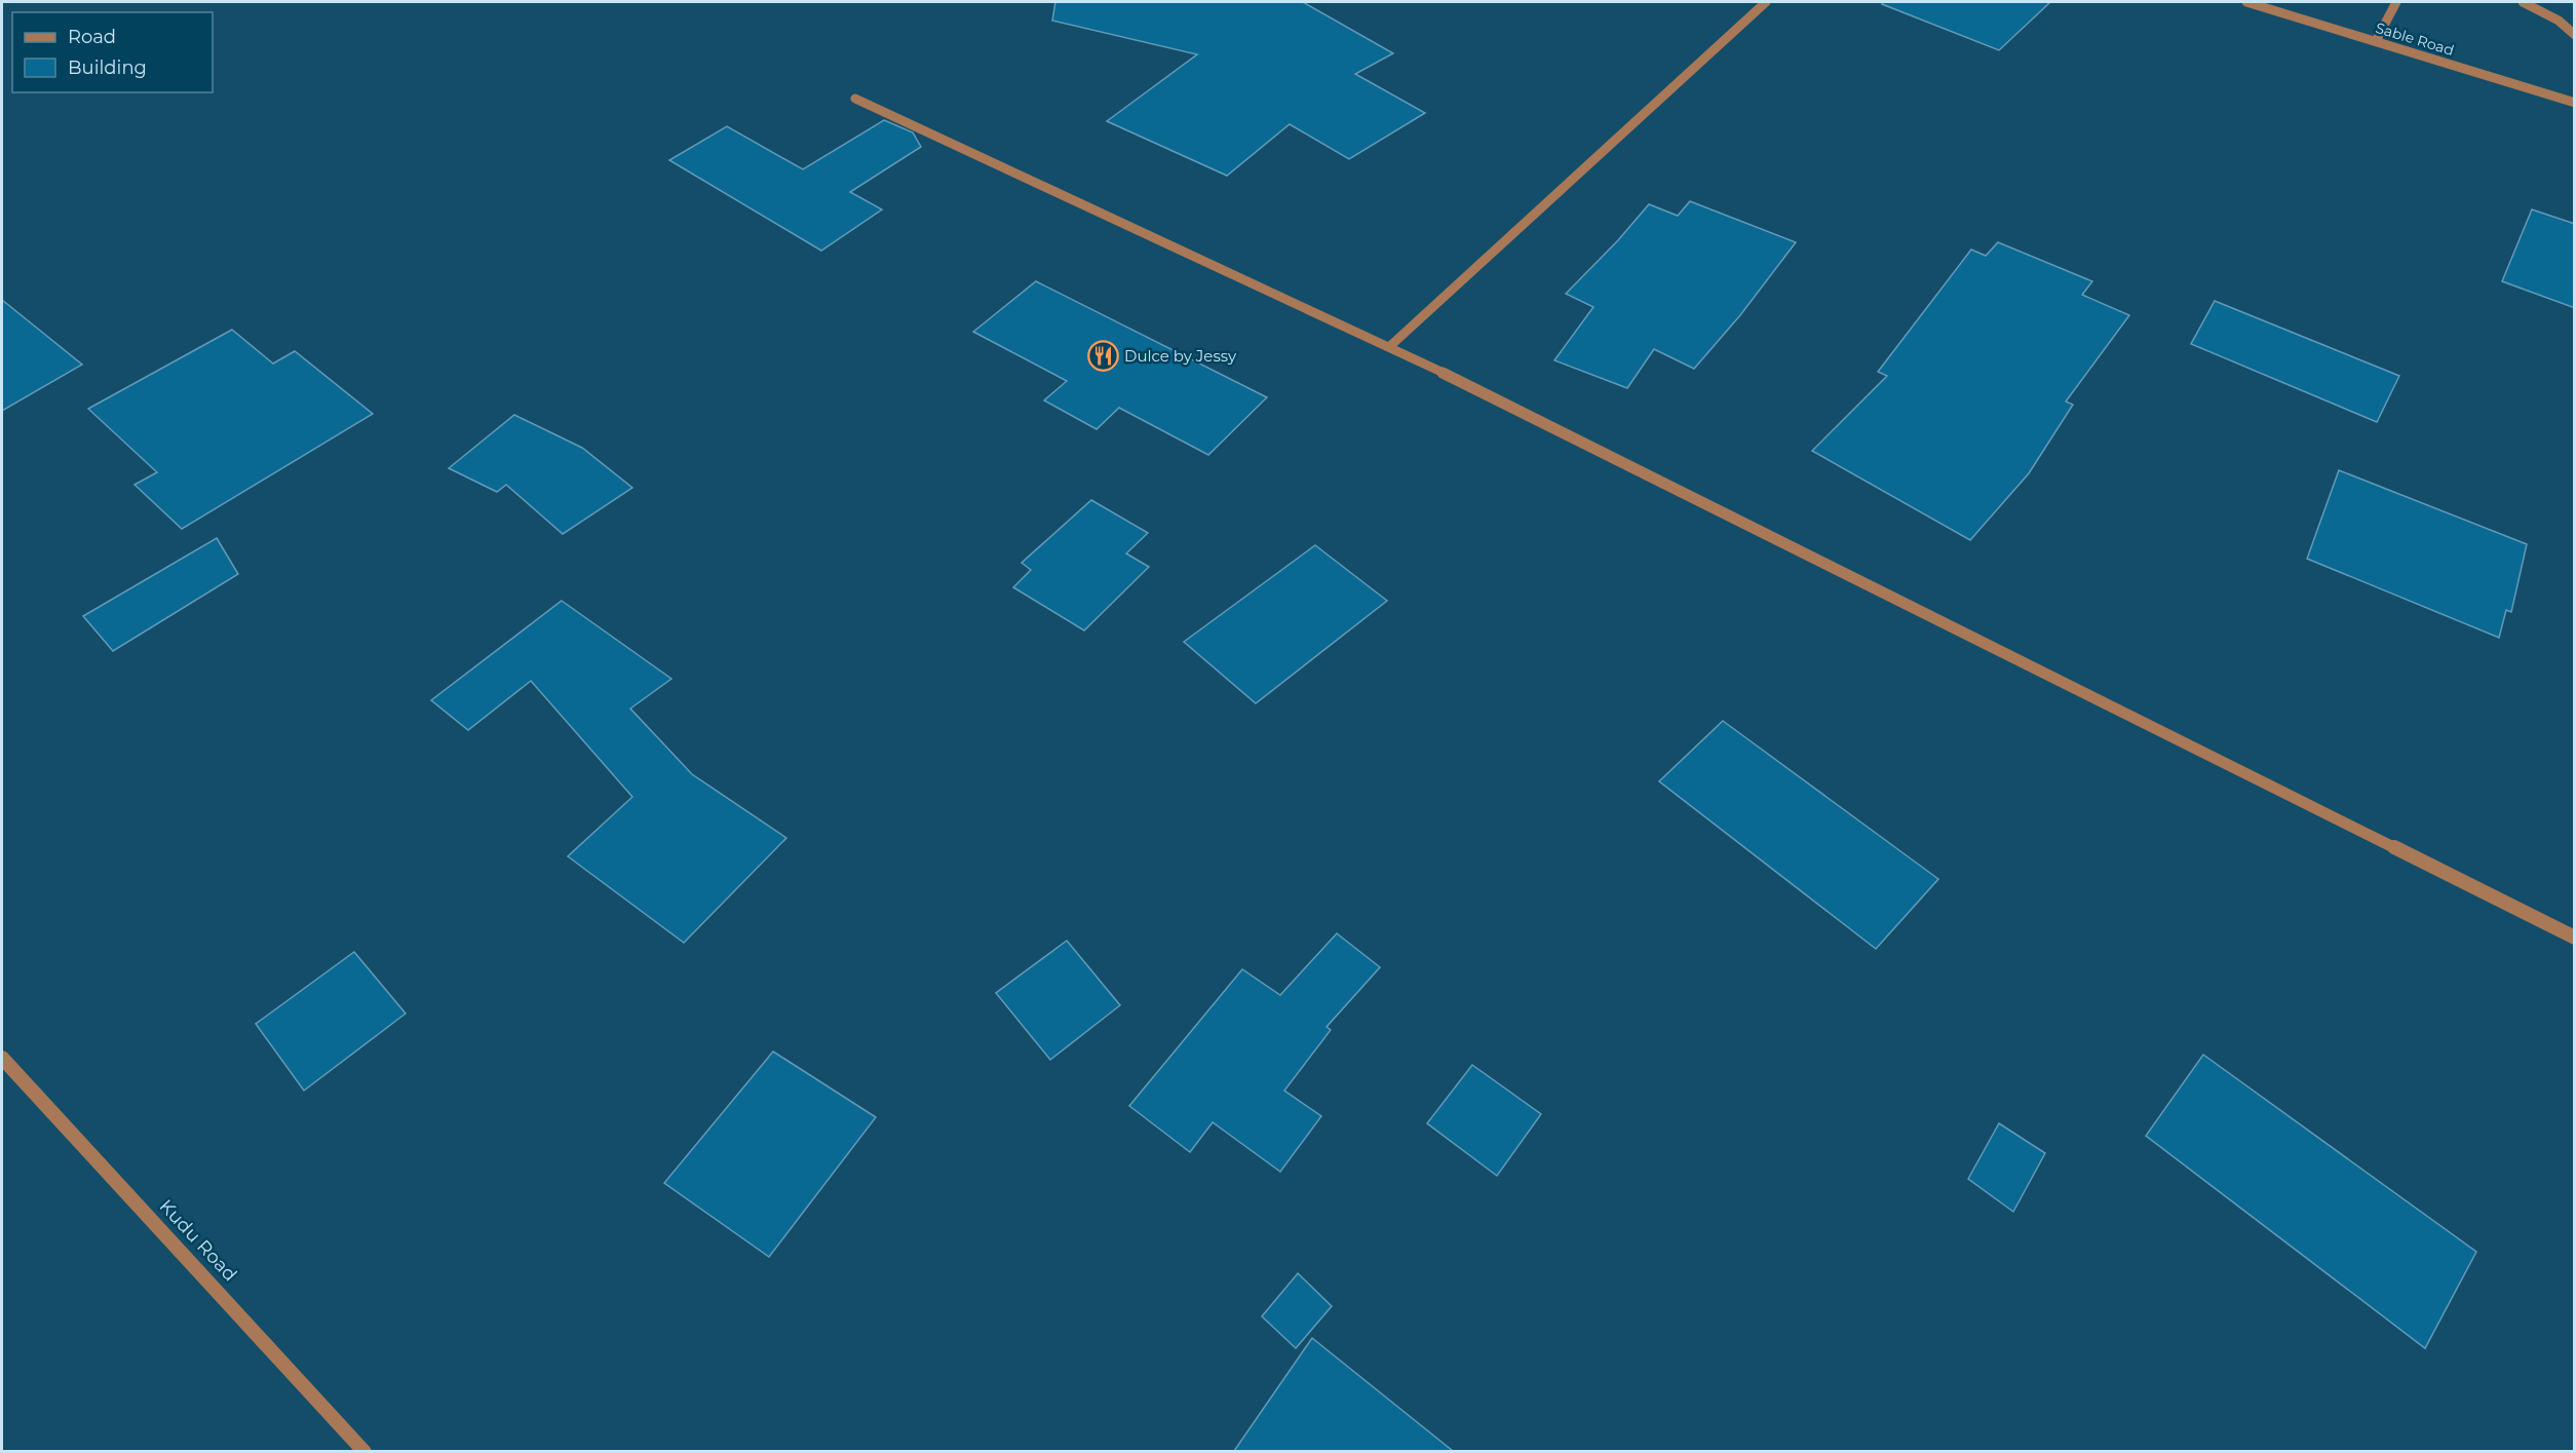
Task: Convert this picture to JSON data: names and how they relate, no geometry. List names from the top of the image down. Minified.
{"streets":{"street":["Sable Road","Kudu Road"]},"places":{"restaurant":["Dulce by Jessy"]},"legend":["Road","Building"]}
